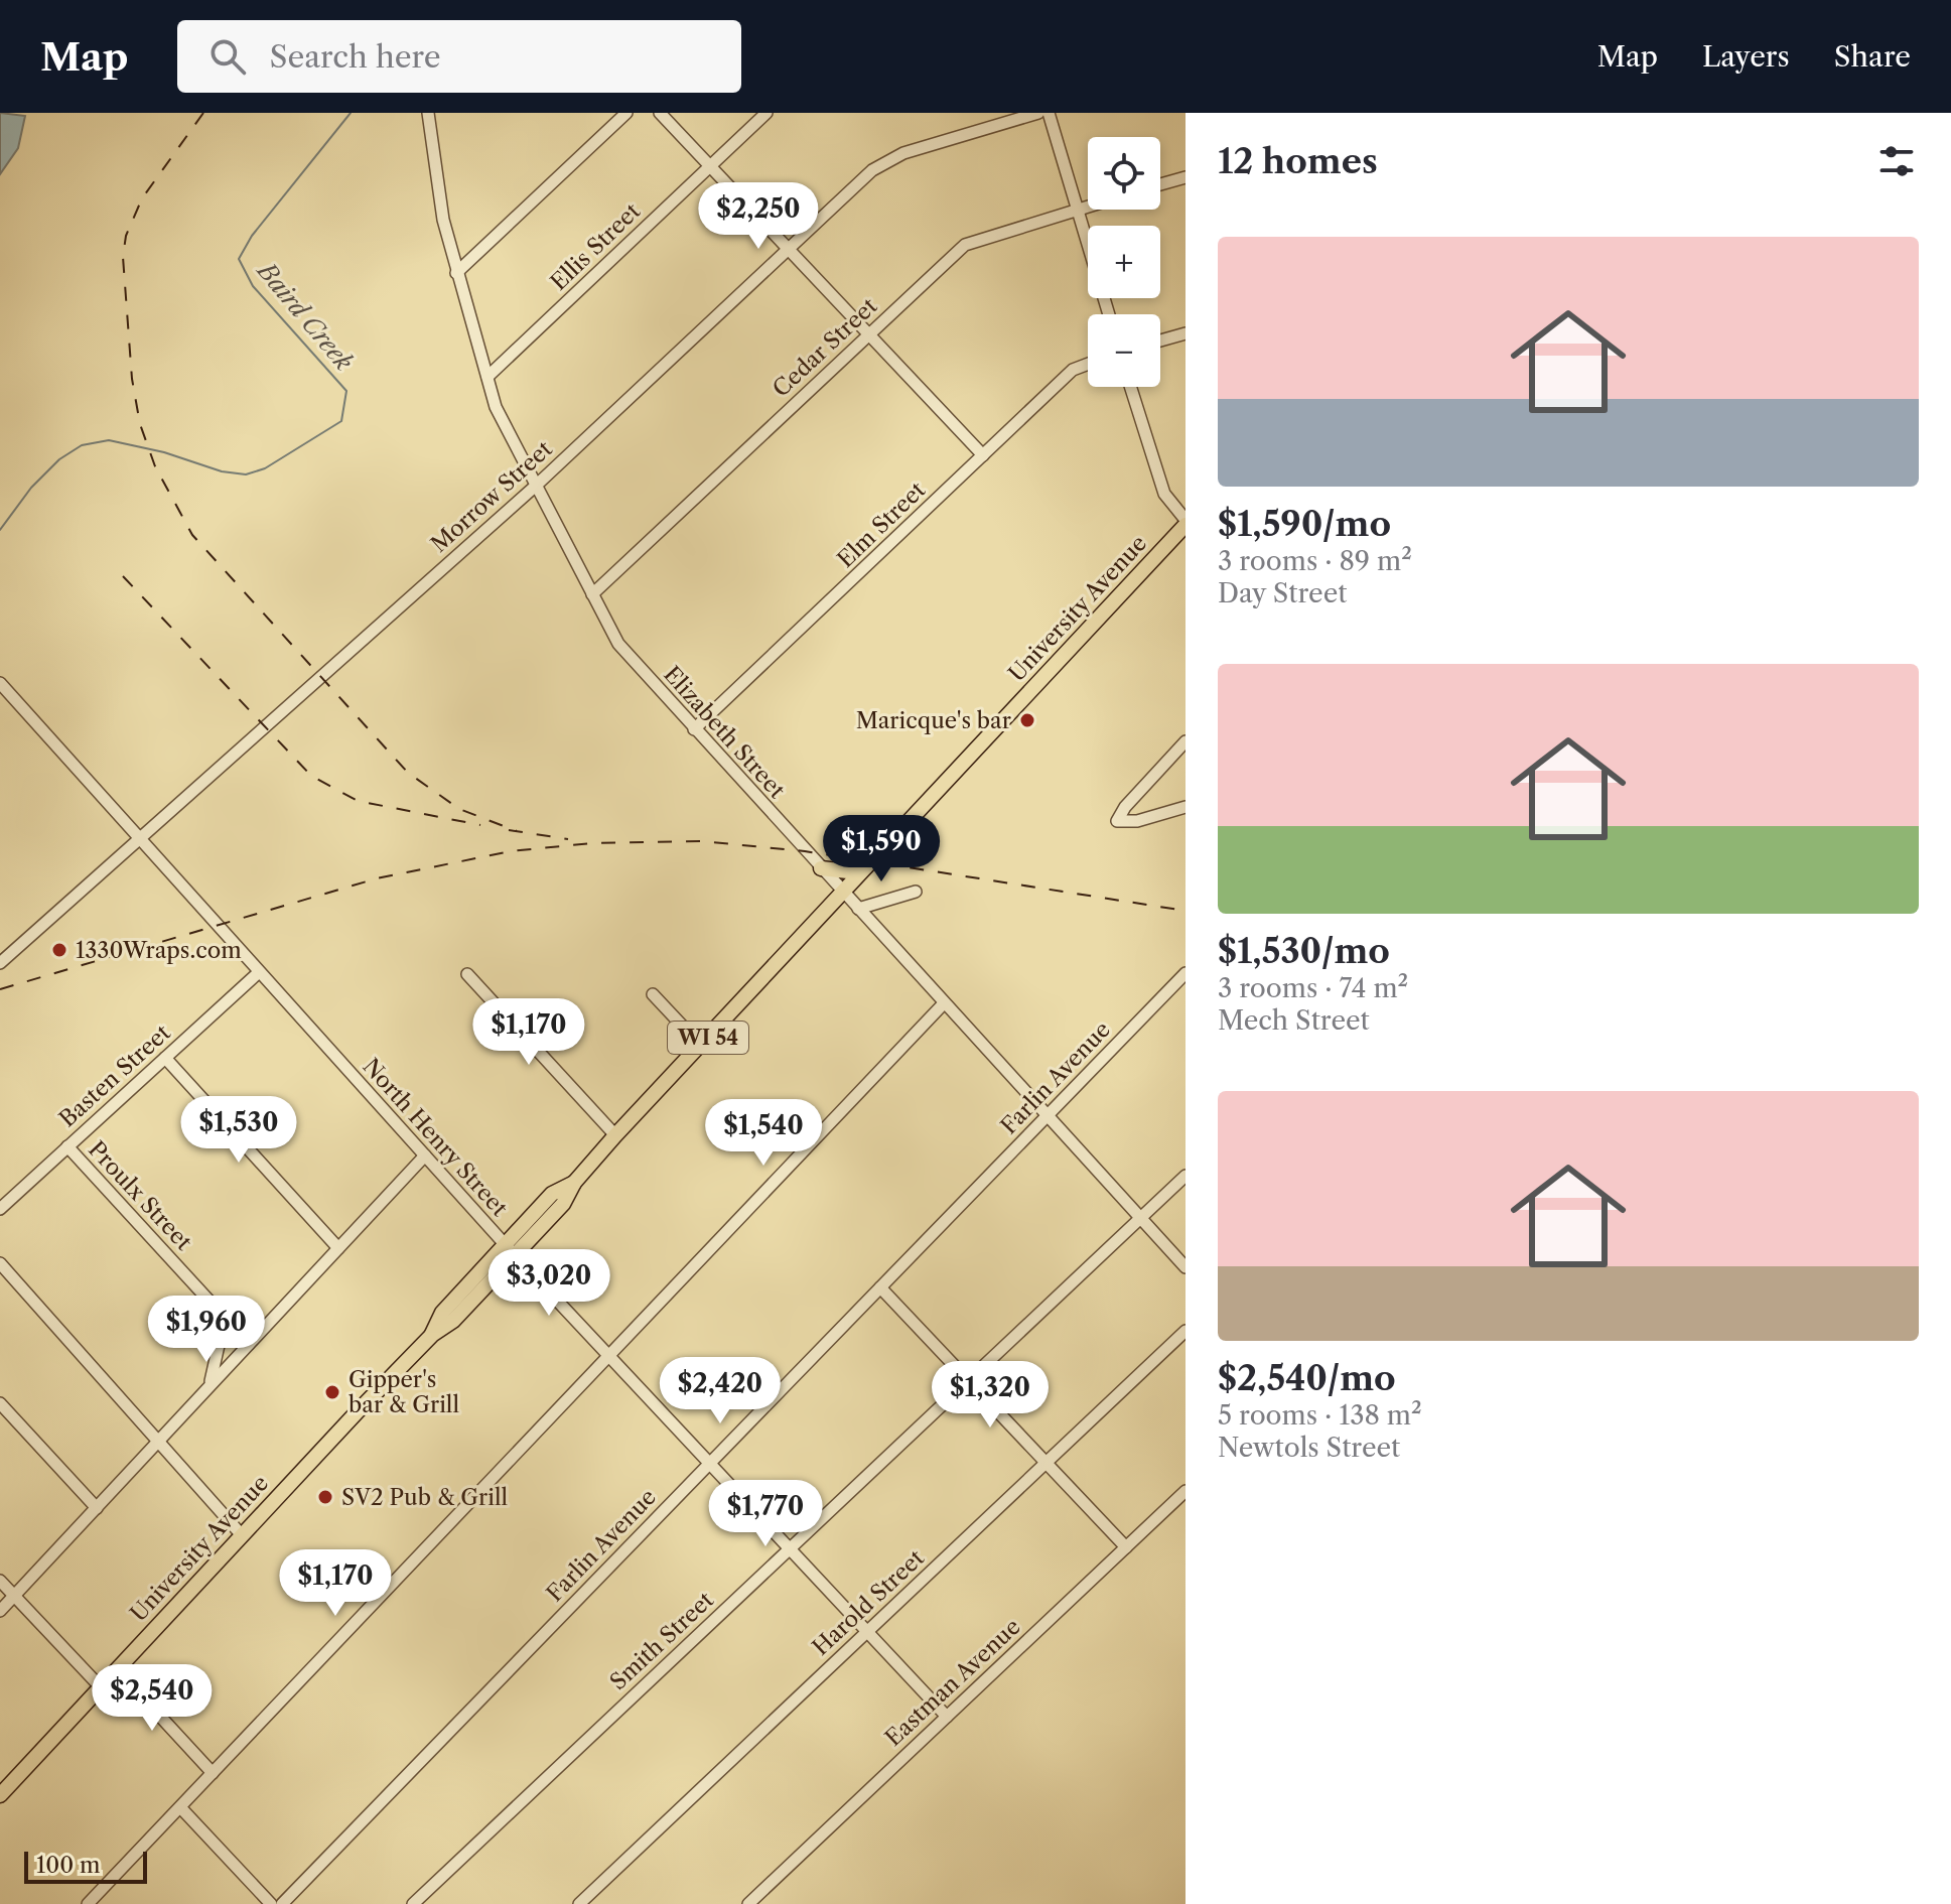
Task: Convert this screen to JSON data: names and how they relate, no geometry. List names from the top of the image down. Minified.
{"streets":{"main road":["University Avenue","WI 54"],"street":["Ellis Street","Cedar Street","Morrow Street","Elm Street","Elizabeth Street","Basten Street","Farlin Avenue","North Henry Street","Proulx Street","Harold Street","Smith Street","Eastman Avenue"]},"crossings":[["Ellis Street","Elizabeth Street"],["Cedar Street","Elizabeth Street"],["Morrow Street","Elizabeth Street"],["Morrow Street","North Henry Street"],["Elm Street","Elizabeth Street"],["University Avenue","Elizabeth Street"],["University Avenue","North Henry Street"],["Elizabeth Street","Farlin Avenue"],["Elizabeth Street","Smith Street"],["Basten Street","North Henry Street"],["Basten Street","Proulx Street"],["Farlin Avenue","North Henry Street"],["North Henry Street","Harold Street"],["North Henry Street","Smith Street"],["North Henry Street","Eastman Avenue"]],"water":["Baird Creek"],"places":["Maricque's bar","1330Wraps.com","Gipper's bar & Grill","SV2 Pub & Grill"],"scale_bar":"100 m","page":{"header":"Map","search":"Search here","nav":["Map","Layers","Share"],"heading":"12 homes","map_buttons":["+","−"],"price":["$2,250","$1,590","$1,170","$1,530","$1,540","$3,020","$1,960","$2,420","$1,320","$1,770","$1,170","$2,540"],"list":[{"name":"$1,590/mo","note":"3 rooms · 89 m² · Day Street"},{"name":"$1,530/mo","note":"3 rooms · 74 m² · Mech Street"},{"name":"$2,540/mo","note":"5 rooms · 138 m² · Newtols Street"}],"scale":"100 m"}}
